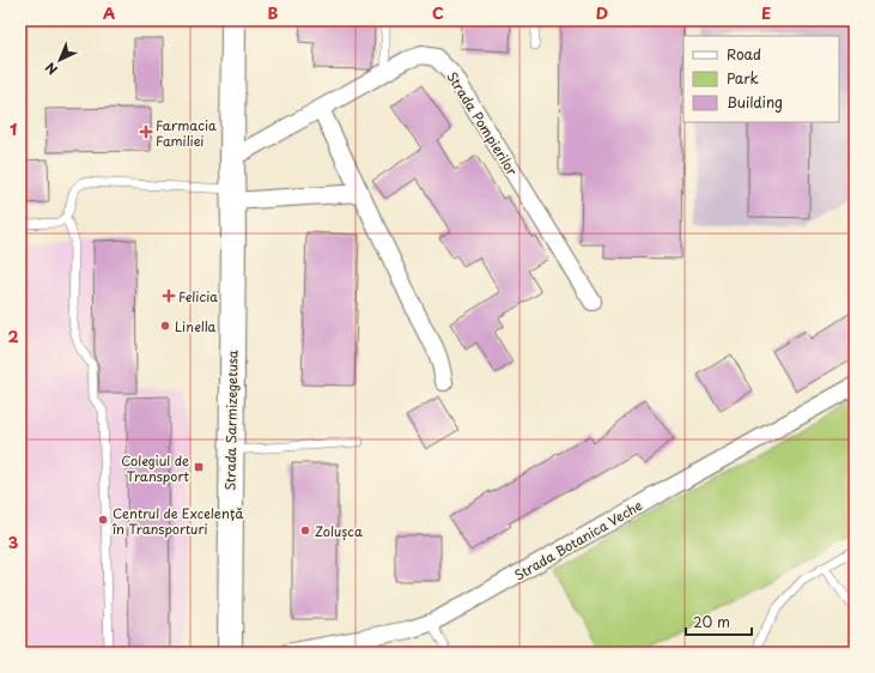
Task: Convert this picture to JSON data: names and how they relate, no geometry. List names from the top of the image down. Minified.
{"streets":{"main road":["Strada Sarmizegetusa"],"street":["Strada Pompierilor","Strada Botanica Veche"]},"crossings":[["Strada Pompierilor","Strada Sarmizegetusa"]],"places":{"health":["Farmacia Familiei","Felicia"],"other":["Linella","Centrul de Excelență în Transporturi","Zolușca"],"transit":["Colegiul de Transport"]},"legend":["Road","Park","Building"],"scale_bar":"20 m","north":"bottom left","grid":{"columns":["A","B","C","D","E"],"rows":["1","2","3"]}}
